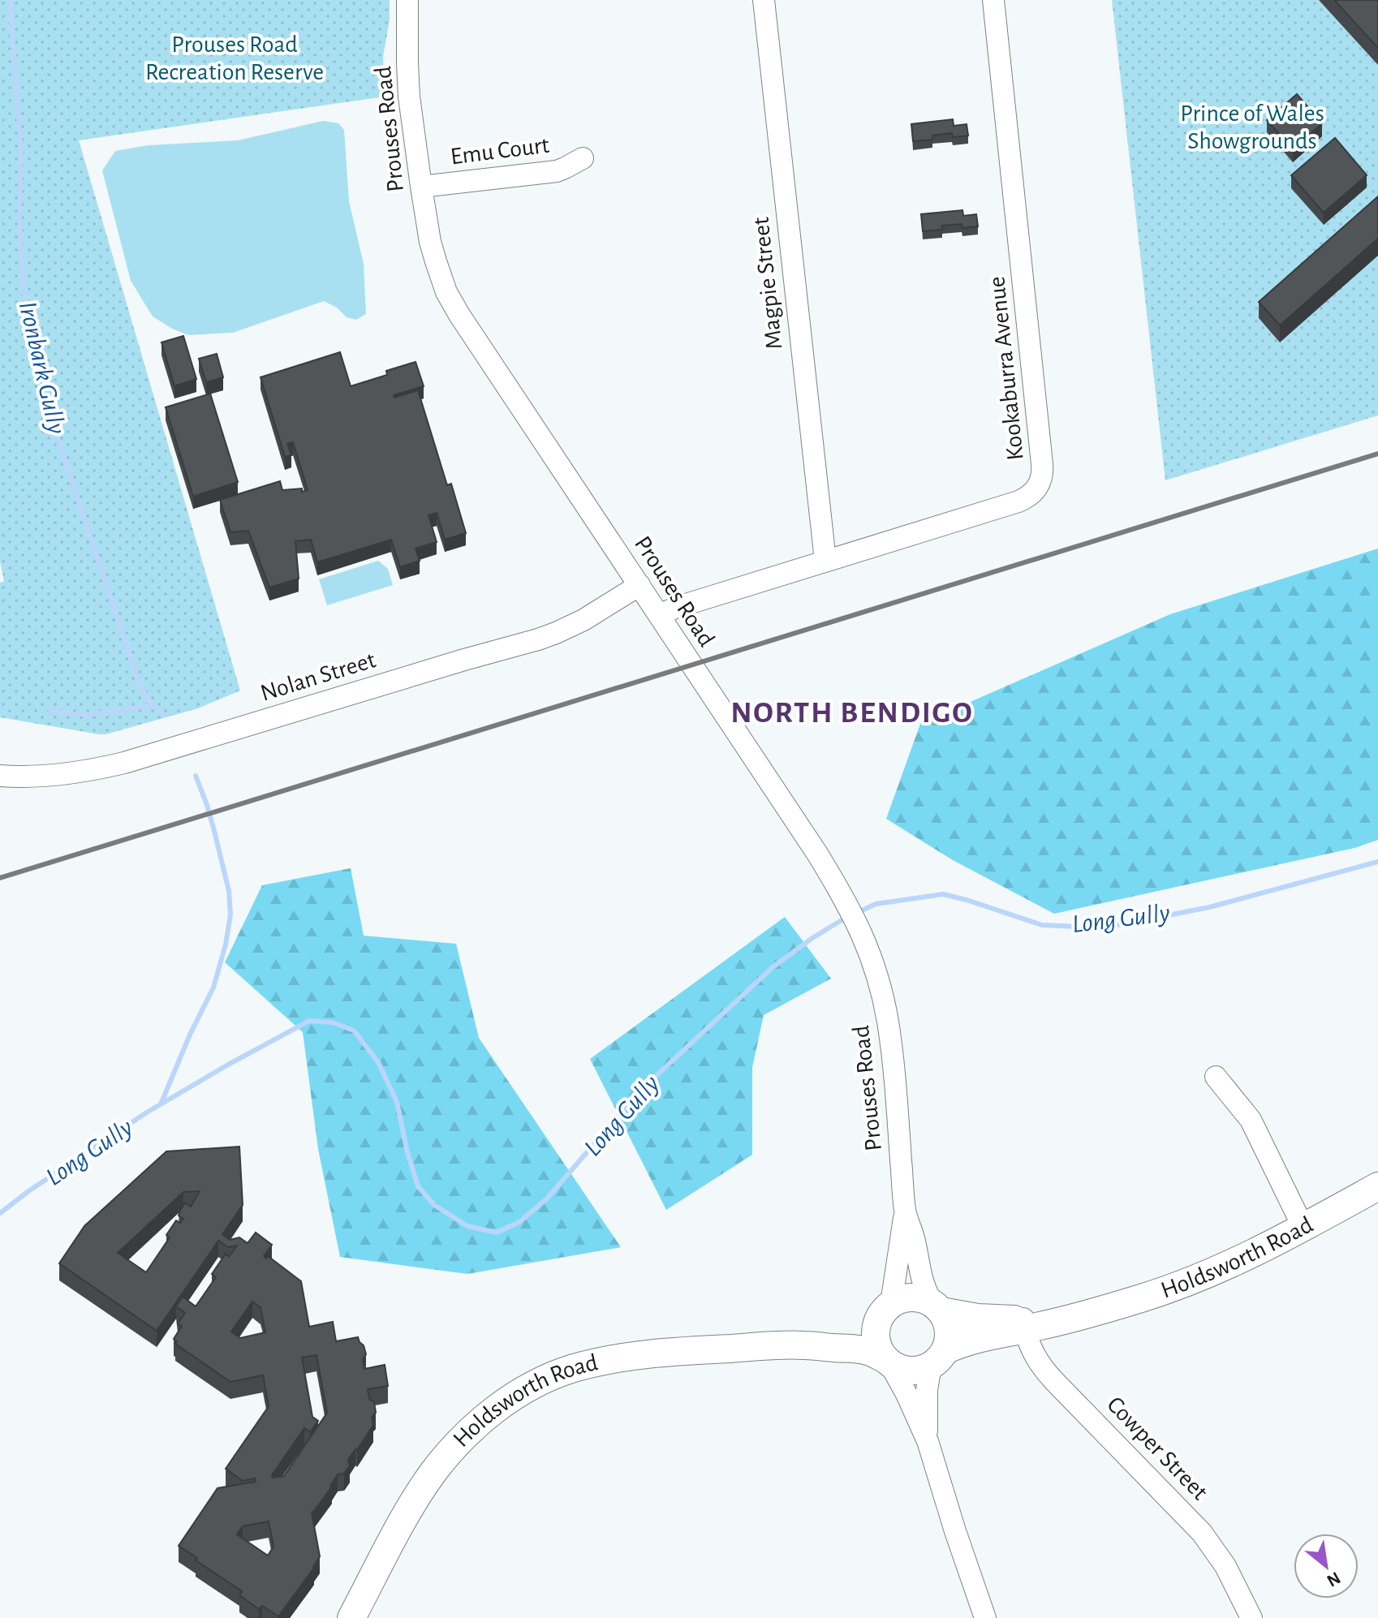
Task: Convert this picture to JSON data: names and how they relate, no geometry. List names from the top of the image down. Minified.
{"streets":{"main road":["Holdsworth Road"],"street":["Prouses Road","Emu Court","Magpie Street","Kookaburra Avenue","Nolan Street","Cowper Street"]},"crossings":[["Prouses Road","Emu Court"],["Prouses Road","Kookaburra Avenue"],["Prouses Road","Nolan Street"],["Prouses Road","Holdsworth Road"],["Magpie Street","Kookaburra Avenue"],["Holdsworth Road","Cowper Street"]],"districts":["NORTH BENDIGO"],"water":["Ironbark Gully","Long Gully"],"parks":["Prouses Road Recreation Reserve","Prince of Wales Showgrounds"],"north":"bottom right"}
